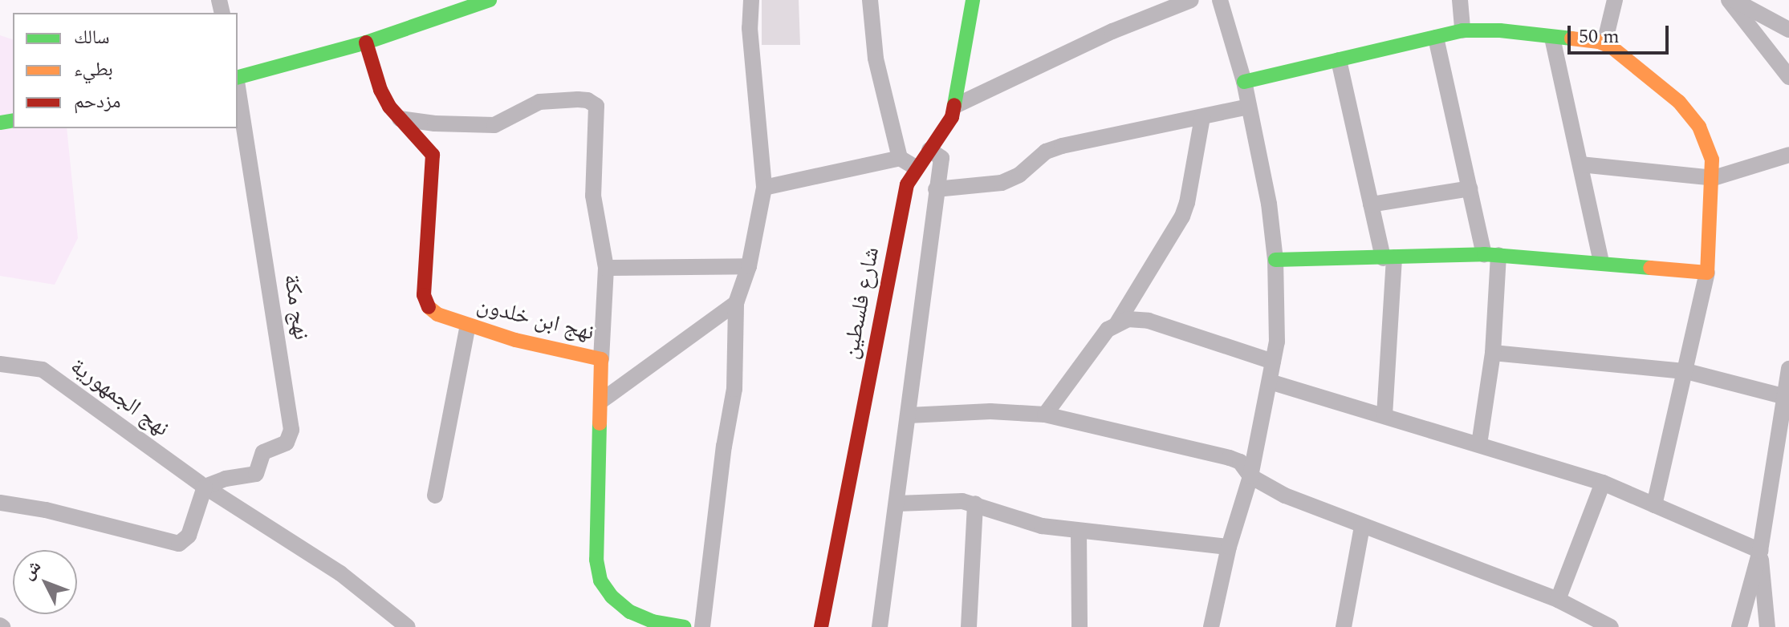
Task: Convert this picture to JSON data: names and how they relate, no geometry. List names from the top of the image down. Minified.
{"streets":{"street":["شارع فلسطين","نهج مكة","نهج ابن خلدون","نهج الجمهورية"]},"crossings":[["نهج مكة","نهج الجمهورية"]],"legend":["سالك","بطيء","مزدحم"],"scale_bar":"50 m","north":"top left"}
